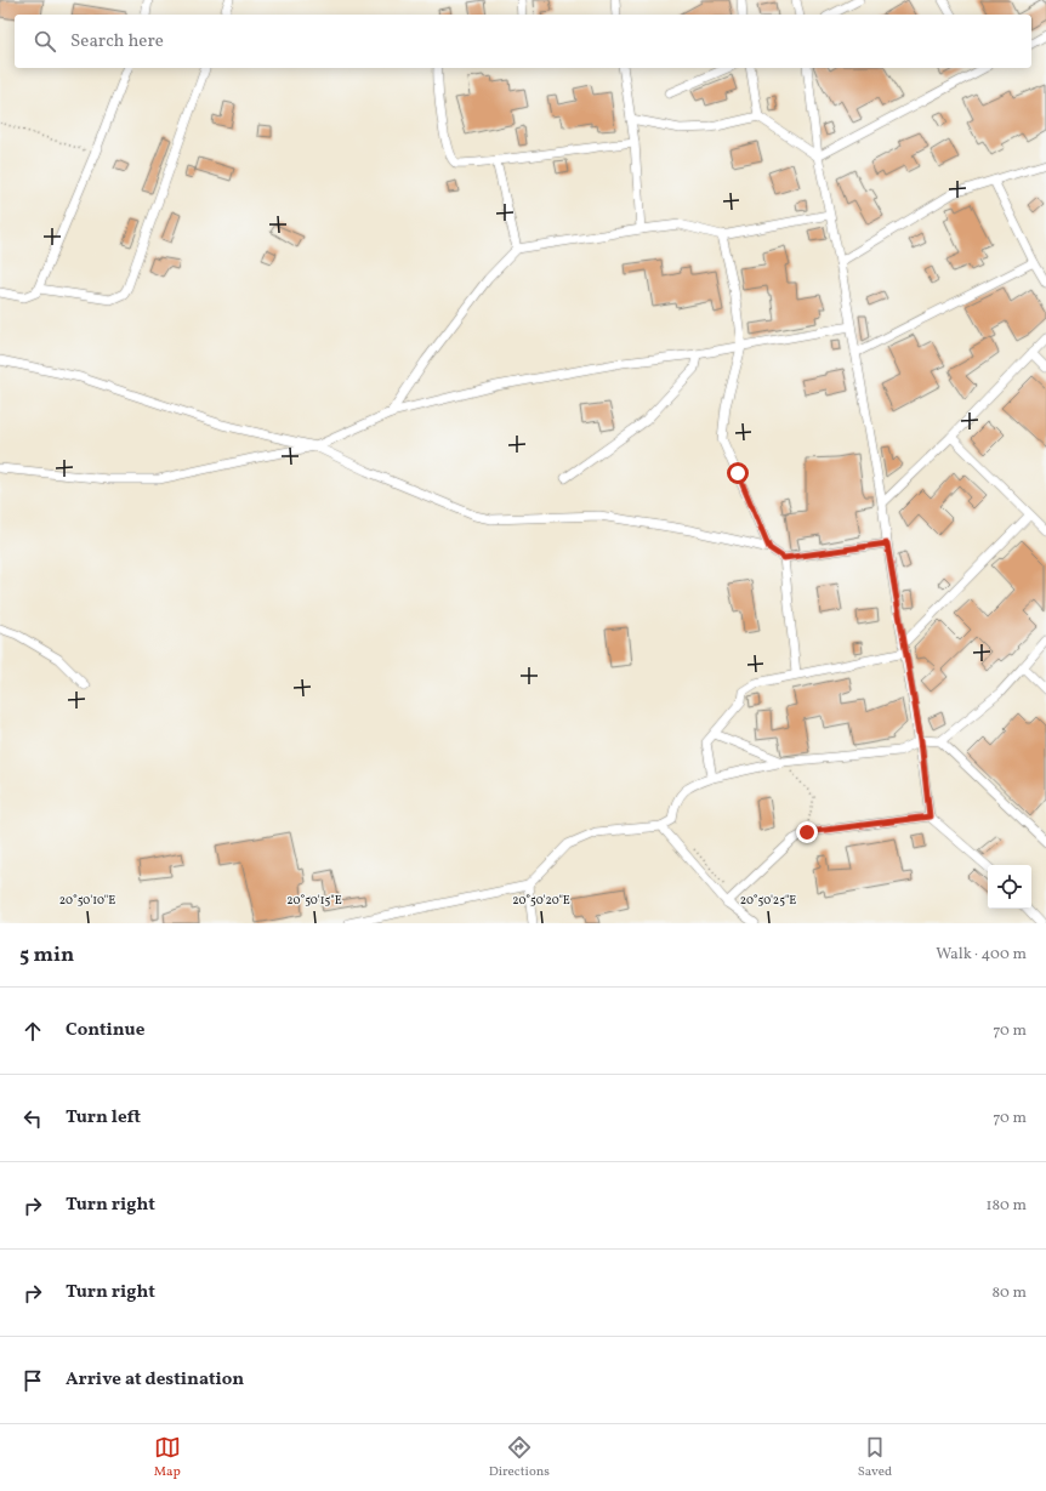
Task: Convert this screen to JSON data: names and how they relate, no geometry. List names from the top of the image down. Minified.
{"page":{"search":"Search here","heading":["5 min","Walk · 400 m"],"list":[["Continue","70 m"],["Turn left","70 m"],["Turn right","180 m"],["Turn right","80 m"],"Arrive at destination"],"nav":["Map","Directions","Saved"]},"coordinates":["20°50'10\"E","20°50'15\"E","20°50'20\"E","20°50'25\"E"]}
